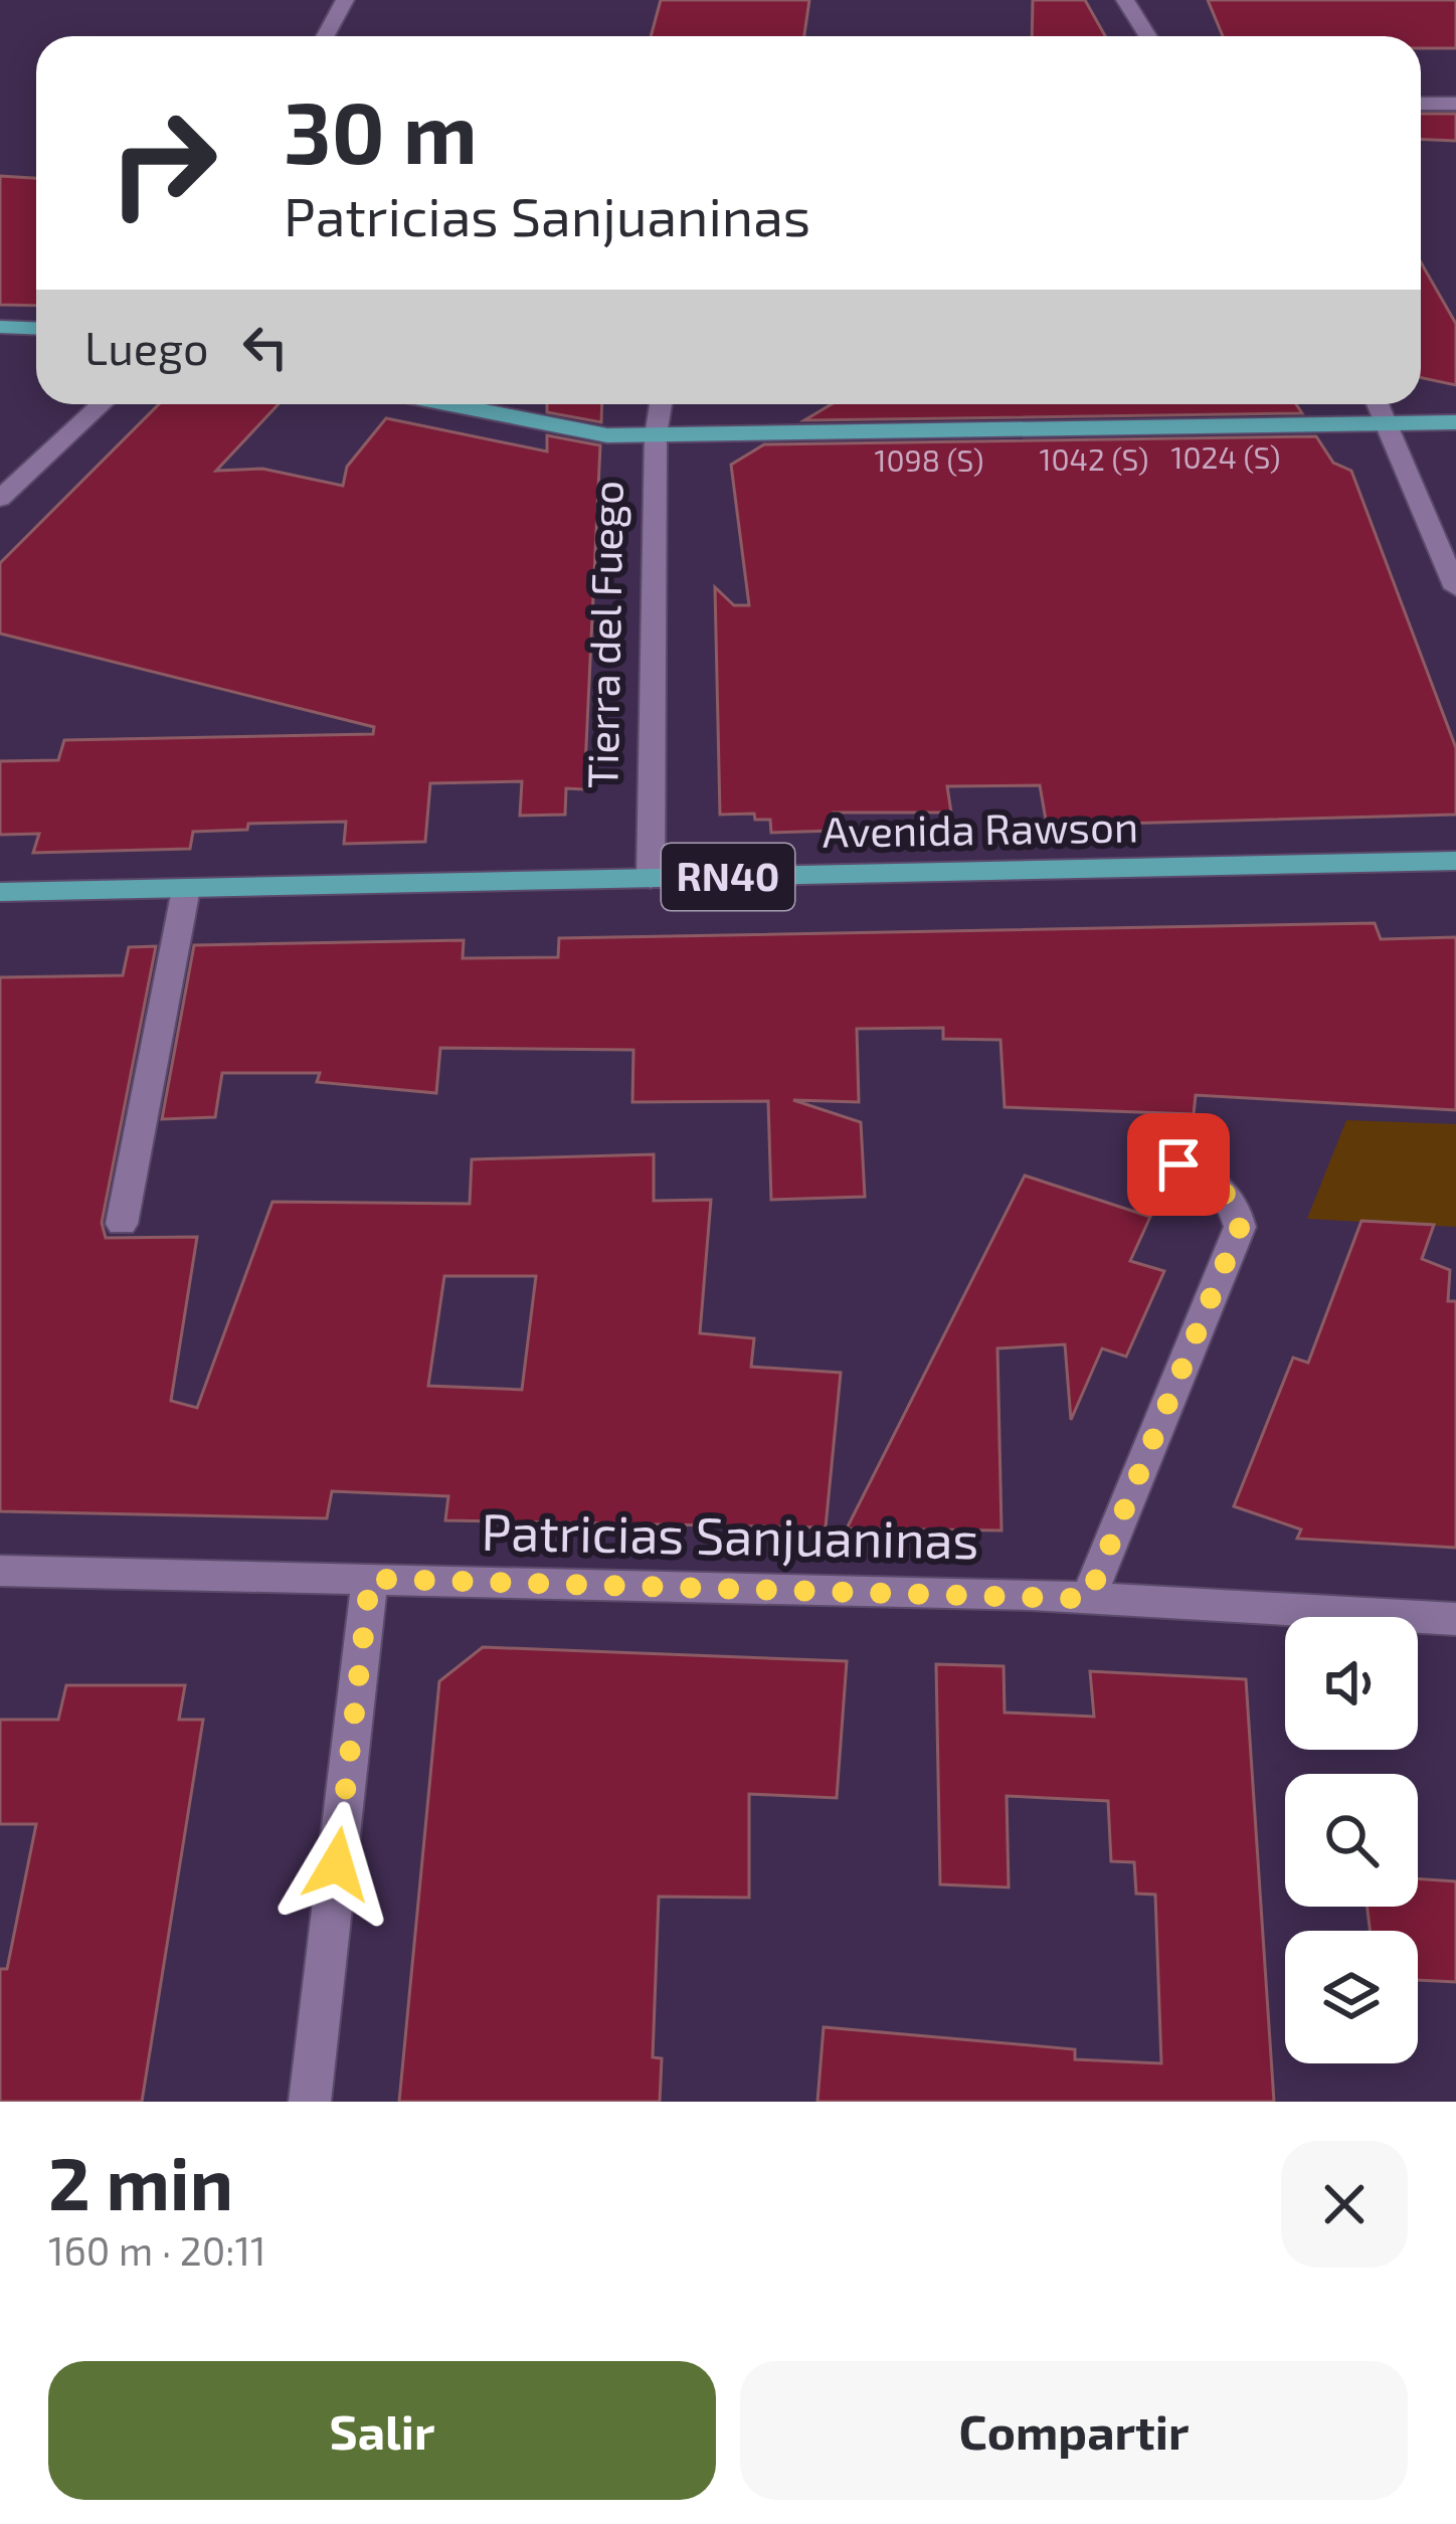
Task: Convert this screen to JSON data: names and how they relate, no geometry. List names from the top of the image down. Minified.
{"streets":{"main road":["Avenida Rawson","RN40"],"street":["Tierra del Fuego","Patricias Sanjuaninas"]},"crossings":[["Tierra del Fuego","Avenida Rawson"]],"house_numbers":["1024 (S)","1042 (S)","1098 (S)"],"page":{"turn":["30 m","Patricias Sanjuaninas"],"then":"Luego","heading":["2 min","160 m · 20:11"],"buttons":["Salir","Compartir"]}}
